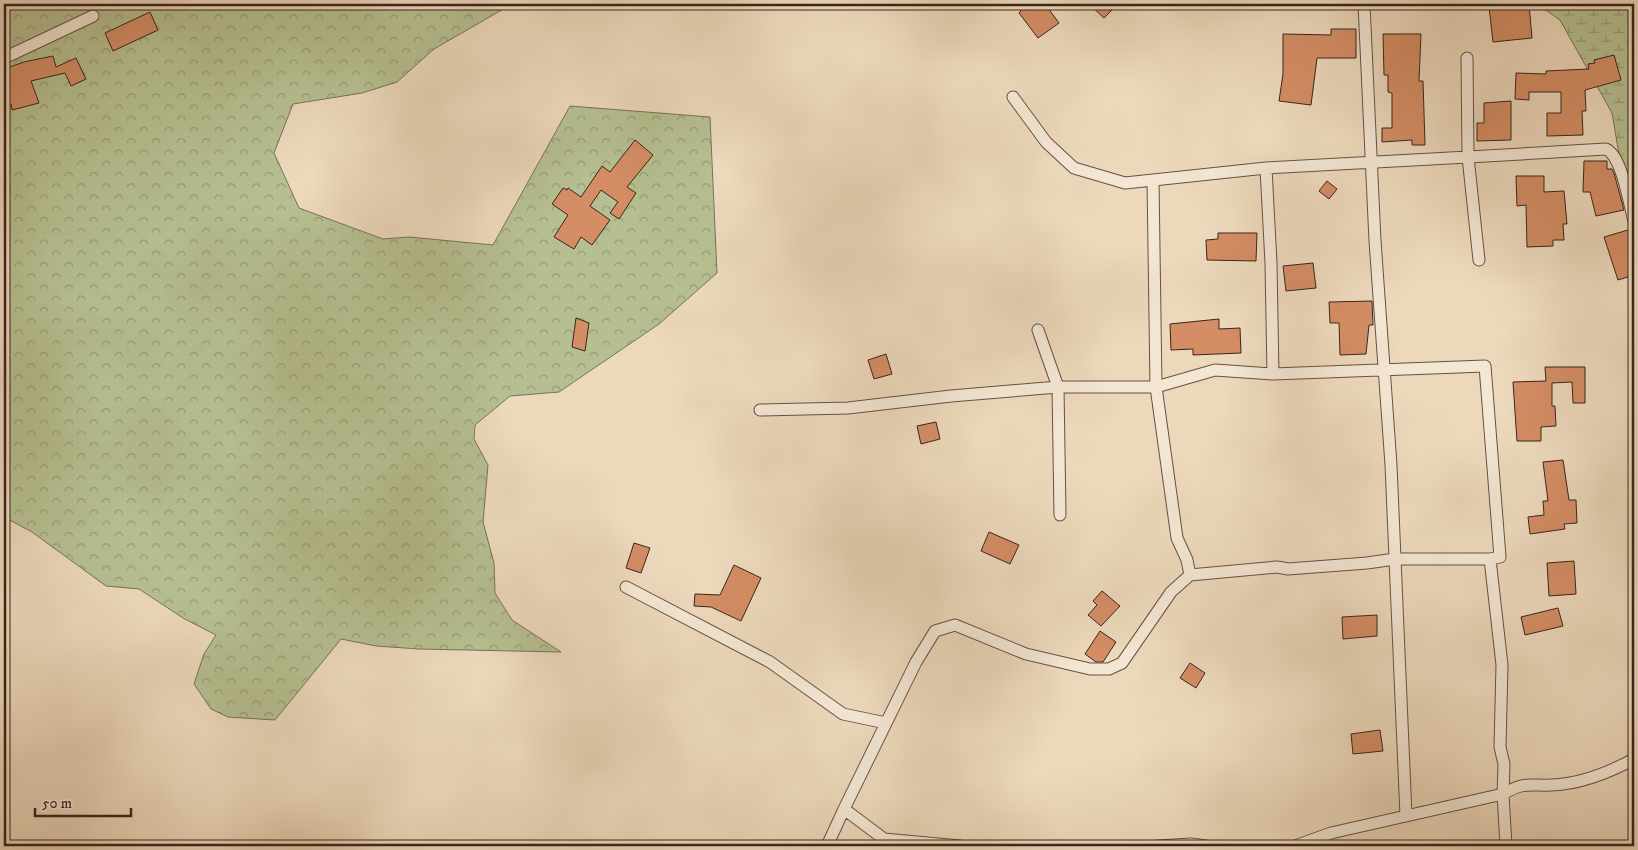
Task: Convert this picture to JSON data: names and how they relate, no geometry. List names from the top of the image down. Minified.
{"scale_bar":"50 m"}
